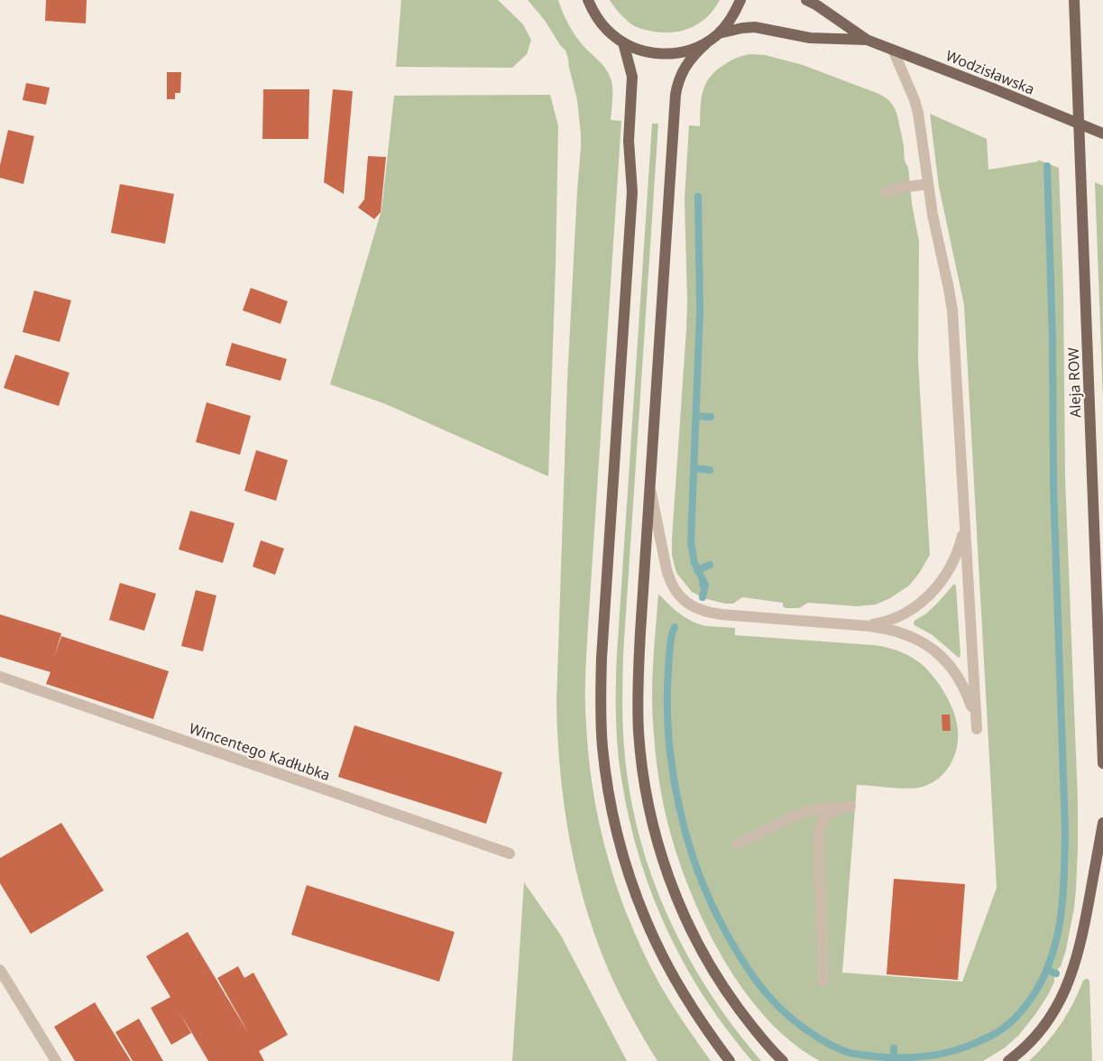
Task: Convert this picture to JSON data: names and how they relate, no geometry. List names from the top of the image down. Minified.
{"streets":{"main road":["Wodzisławska","Aleja ROW"],"street":["Wincentego Kadłubka"]}}
